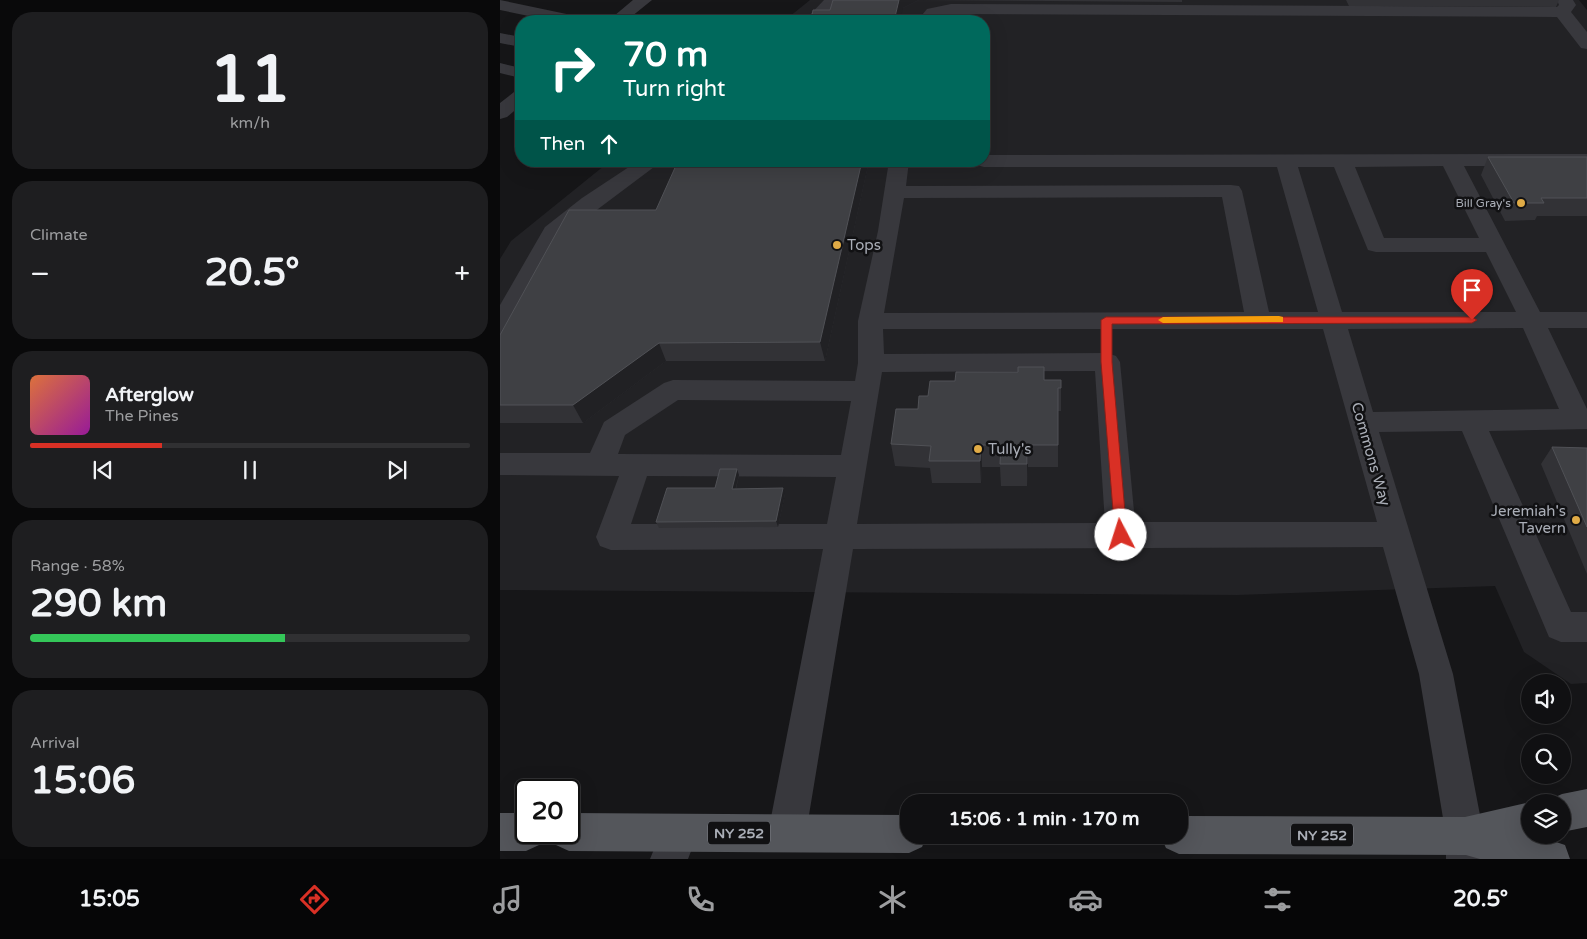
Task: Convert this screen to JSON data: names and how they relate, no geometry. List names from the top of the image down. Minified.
{"streets":{"main road":["NY 252"],"street":["Commons Way"]},"crossings":[["Commons Way","NY 252"]],"places":["Bill Gray's","Tops","Tully's","Jeremiah's Tavern"],"page":{"tile":[["11","km/h"],"Climate",["Range · 58%","290 km"],["Arrival","15:06"]],"turn":["70 m","Turn right"],"then":"Then","heat":["−","20.5°","+"],"song":["Afterglow","The Pines"],"limit":"20","trip":"15:06 · 1 min · 170 m","tabs":["15:05","20.5°"]}}
